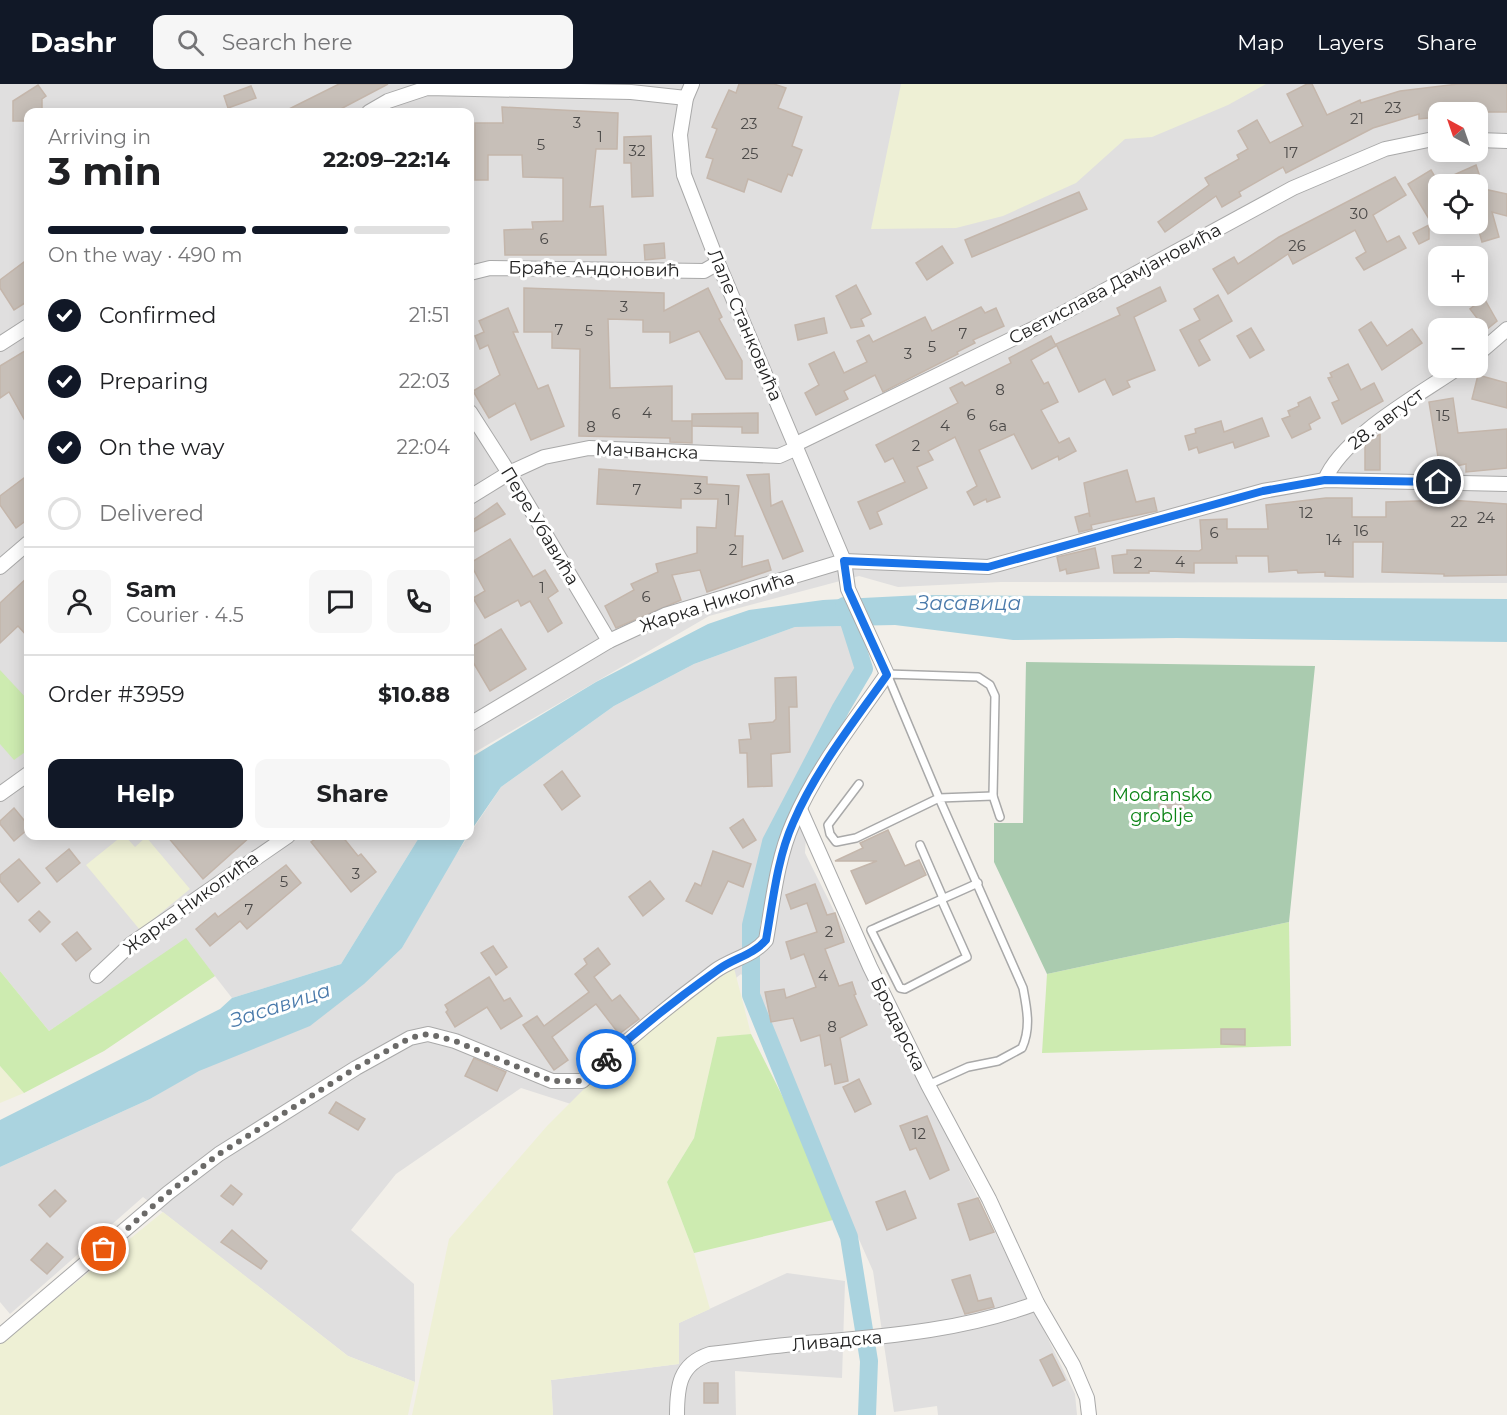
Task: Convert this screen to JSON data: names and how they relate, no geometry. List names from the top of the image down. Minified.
{"streets":{"street":["Браће Андоновић","Светислава Дамјановића","Лале Станковића","28. август","Мачванска","Пере Убавића","Жарка Николића","Бродарска","Ливадска"]},"crossings":[["Браће Андоновић","Лале Станковића"],["Светислава Дамјановића","Лале Станковића"],["Светислава Дамјановића","Мачванска"],["Лале Станковића","Мачванска"],["Лале Станковића","Жарка Николића"],["28. август","Жарка Николића"],["Мачванска","Пере Убавића"],["Пере Убавића","Жарка Николића"],["Бродарска","Ливадска"]],"water":["Засавица"],"parks":["Modransko groblje"],"house_numbers":["23","21","3","23","1","5","32","17","25","30","6","26","3","7","5","7","5","3","8","4","6","6","15","4","6a","8","2","3","7","1","12","24","22","16","6","14","2","4","2","1","6","3","5","7","2","4","8","12"],"north":"top left","page":{"header":"Dashr","search":"Search here","nav":["Map","Layers","Share"],"map_buttons":["+","−"],"heading":["3 min","Arriving in","22:09–22:14"],"panel":["Sam","Courier · 4.5","Order #3959","$10.88"],"bar":"On the way · 490 m","list":[["Confirmed","21:51"],["Preparing","22:03"],["On the way","22:04"],"Delivered"],"buttons":["Help","Share"]}}
